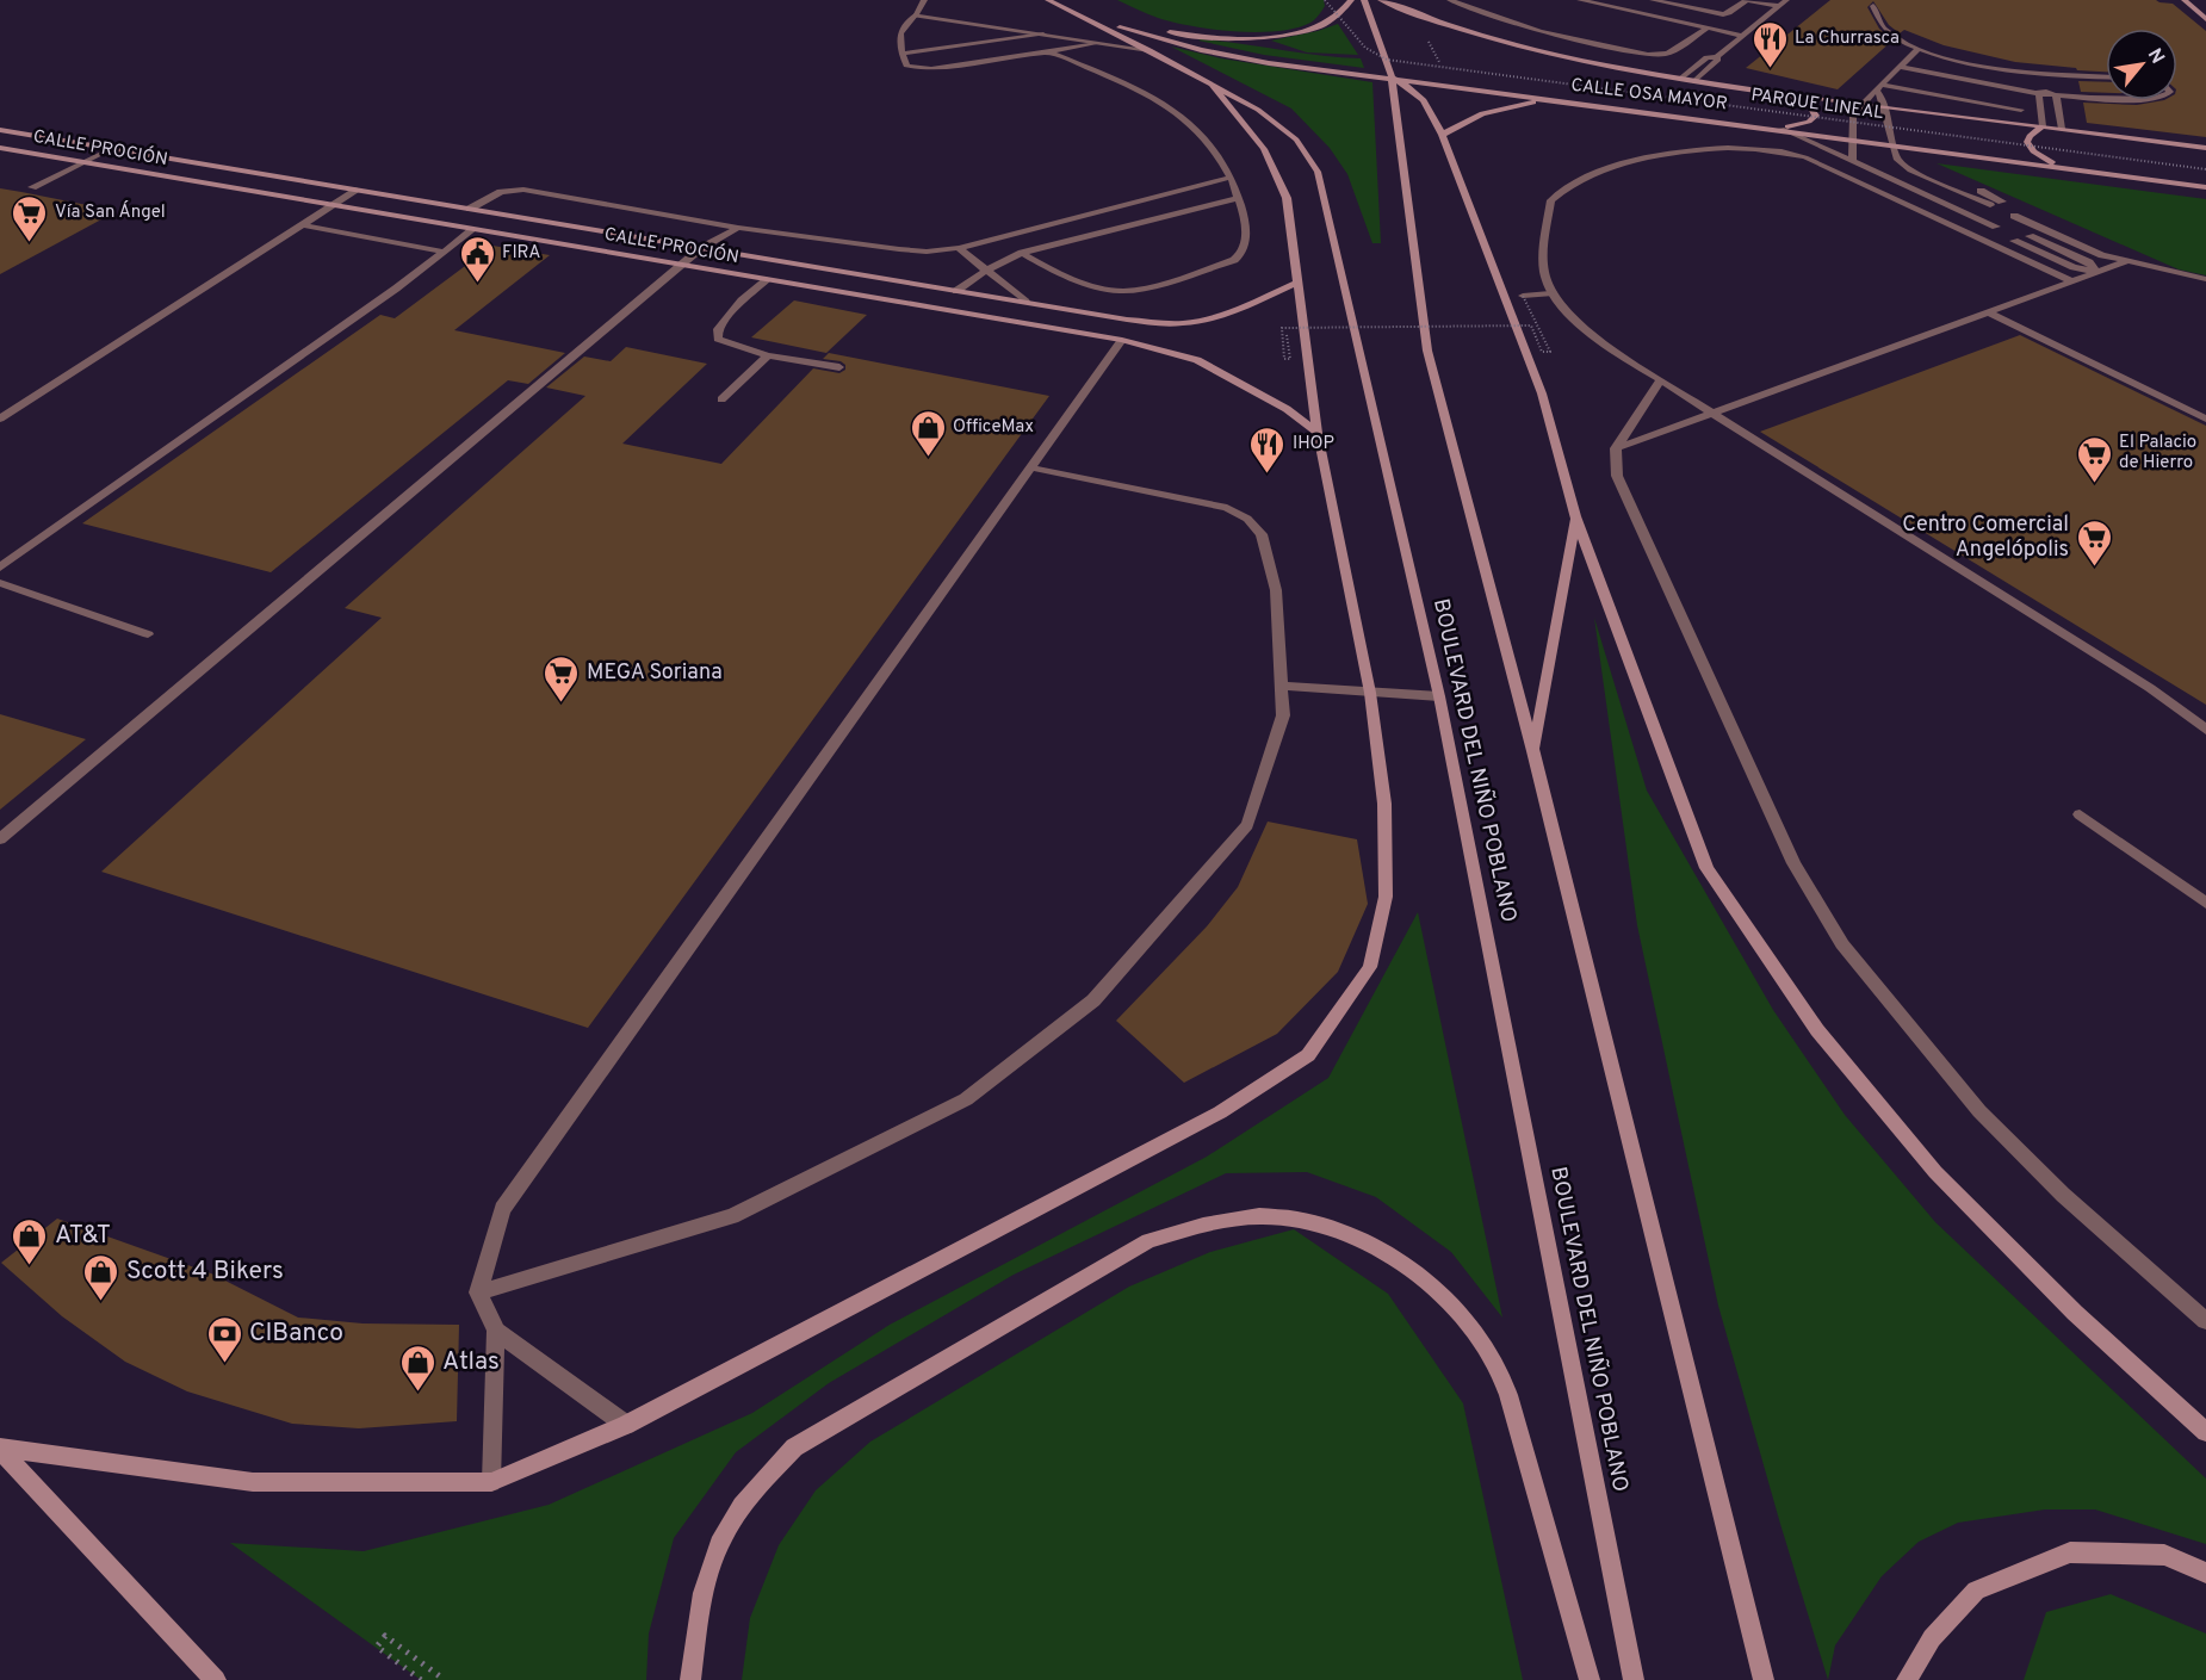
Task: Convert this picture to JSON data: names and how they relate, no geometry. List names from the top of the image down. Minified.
{"streets":{"main road":["CALLE OSA MAYOR","CALLE PROCIÓN","BOULEVARD DEL NIÑO POBLANO"],"path":["PARQUE LINEAL"]},"crossings":[["CALLE OSA MAYOR","BOULEVARD DEL NIÑO POBLANO"]],"places":{"restaurant":["La Churrasca","IHOP"],"supermarket":["Vía San Ángel","El Palacio de Hierro","Centro Comercial Angelópolis","MEGA Soriana"],"public building":["FIRA"],"shop":["OfficeMax","AT&T","Scott 4 Bikers","Atlas"],"bank":["CIBanco"]},"north":"top right"}
